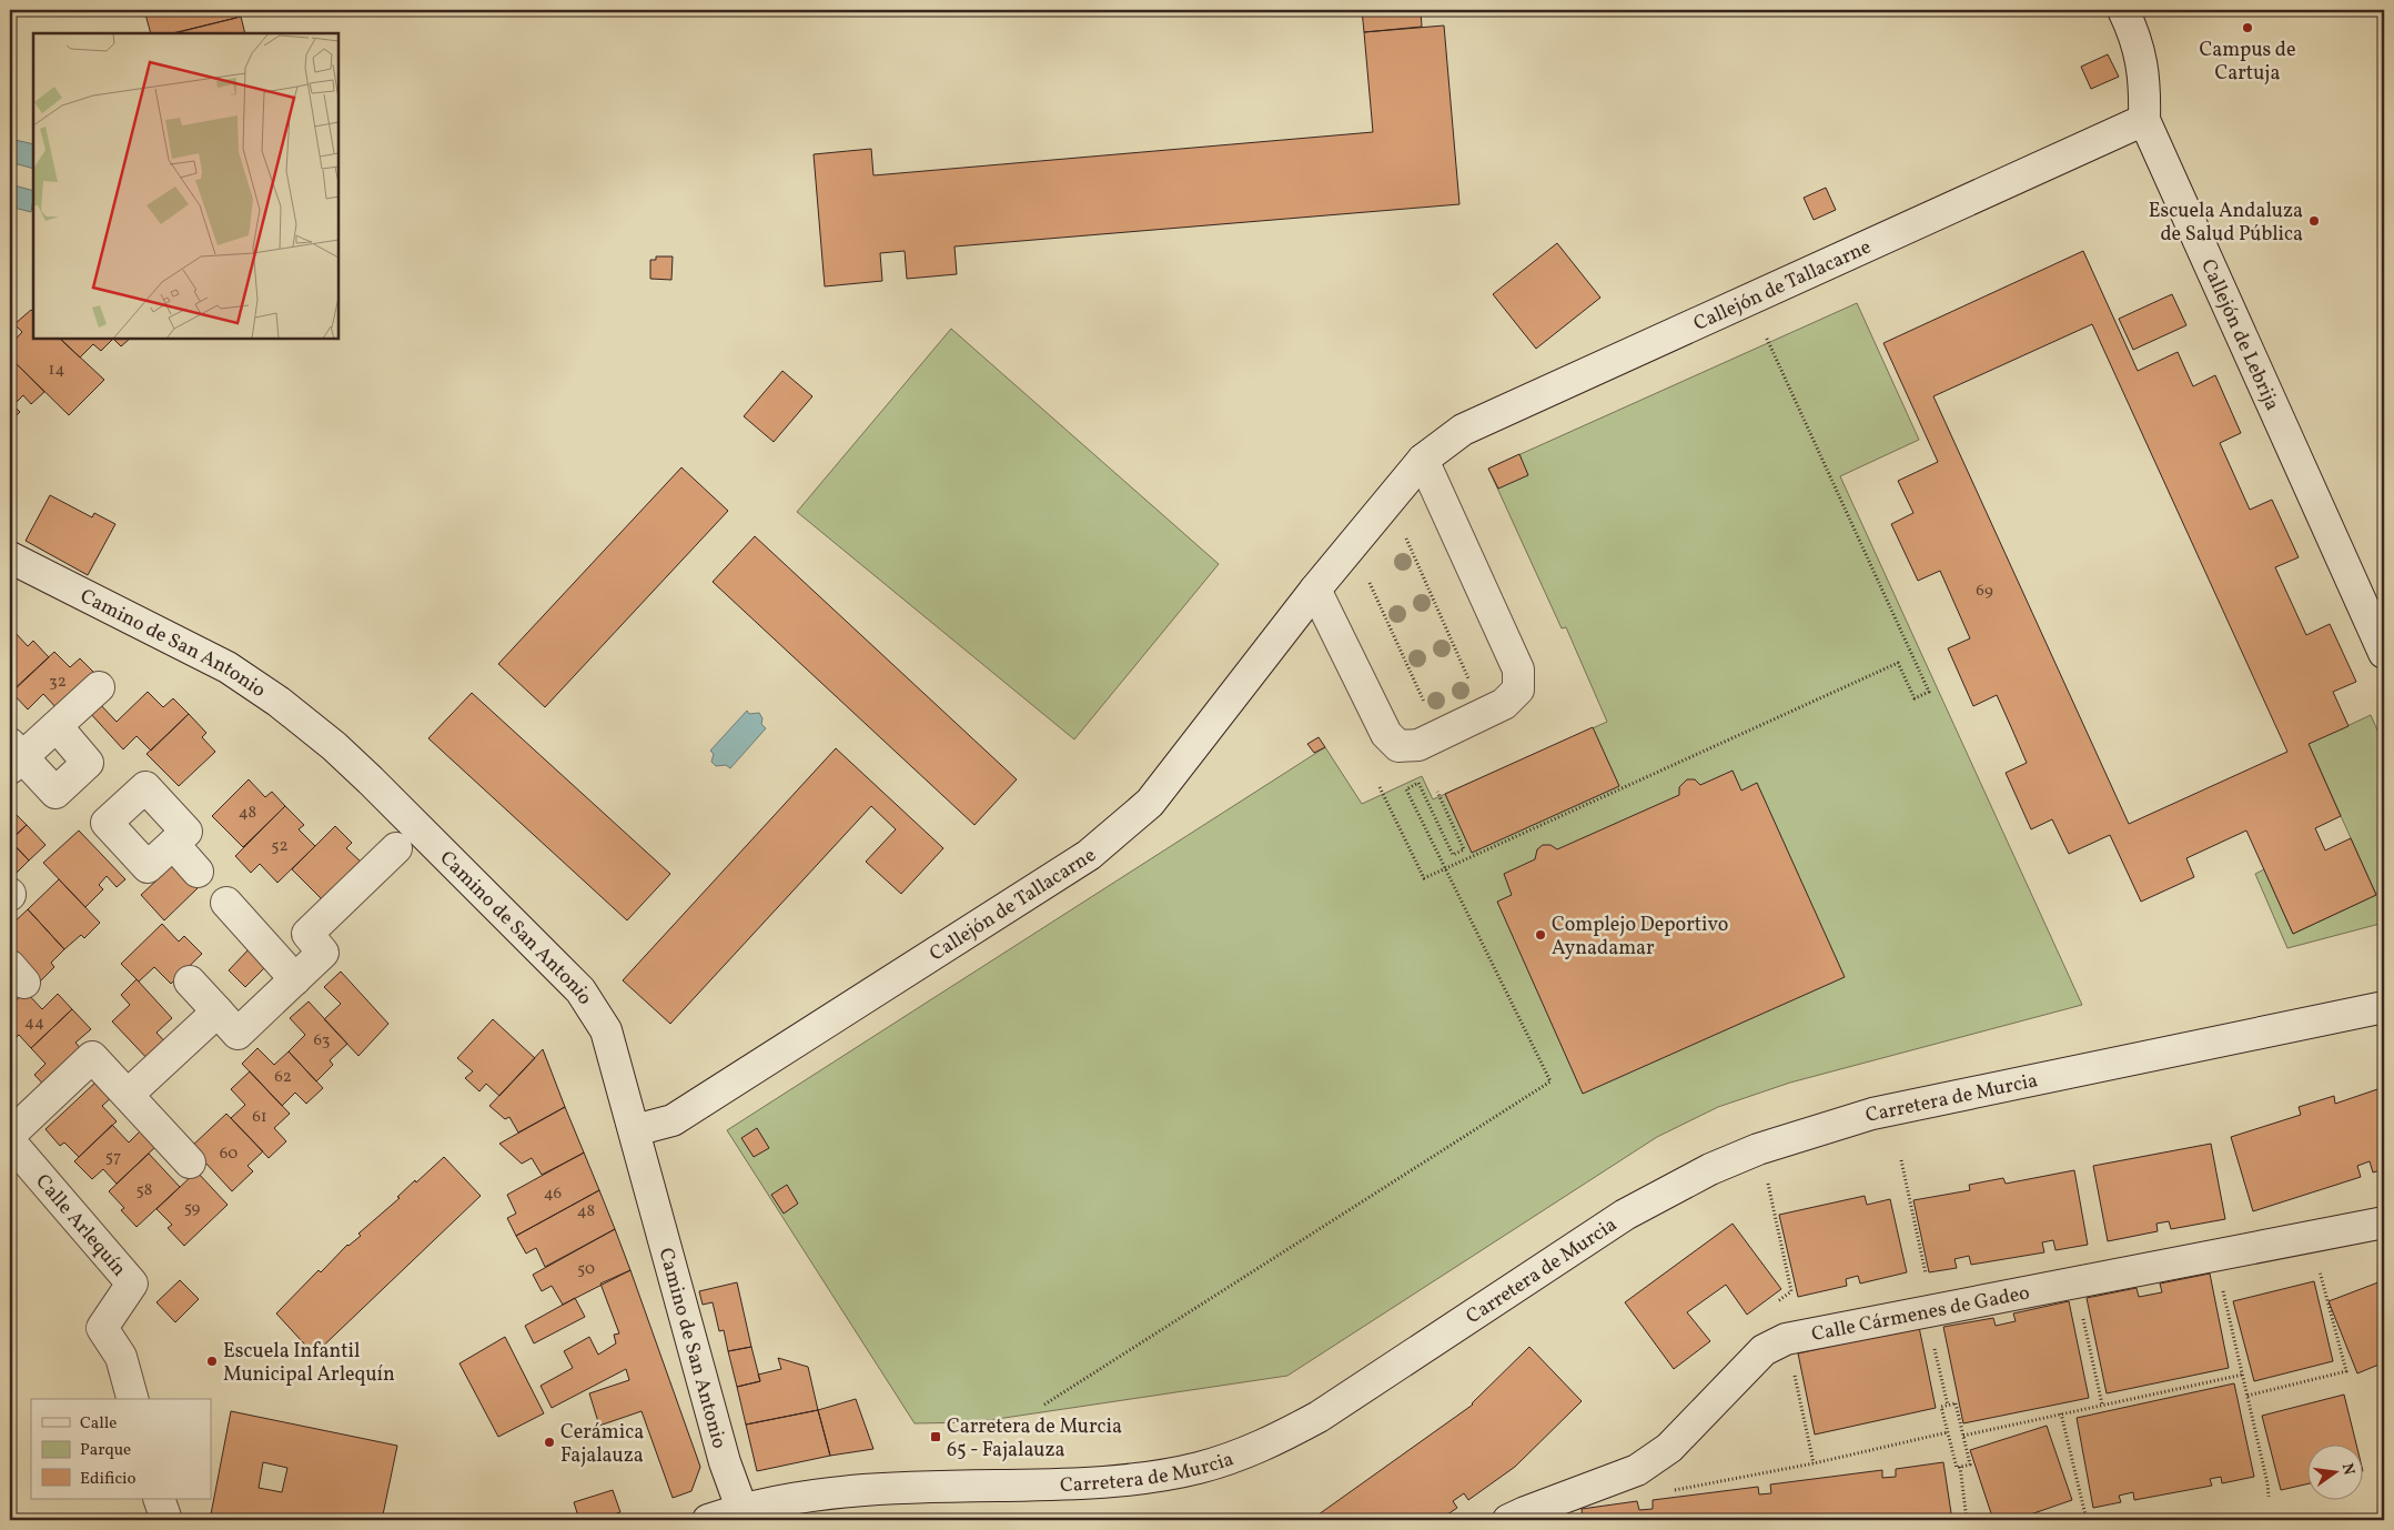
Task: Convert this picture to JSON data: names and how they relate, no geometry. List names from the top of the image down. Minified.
{"streets":{"street":["Callejón de Tallacarne","Callejón de Lebrija","Camino de San Antonio","Carretera de Murcia","Calle Arlequín","Calle Cármenes de Gadeo"]},"crossings":[["Callejón de Tallacarne","Callejón de Lebrija"],["Callejón de Tallacarne","Camino de San Antonio"],["Camino de San Antonio","Carretera de Murcia"]],"places":{"other":["Campus de Cartuja","Escuela Andaluza de Salud Pública","Complejo Deportivo Aynadamar","Escuela Infantil Municipal Arlequín","Cerámica Fajalauza"],"transit":["Carretera de Murcia 65 - Fajalauza"]},"house_numbers":["14","69","32","48","52","44","63","62","61","60","57","58","46","59","48","50"],"legend":["Calle","Parque","Edificio"],"north":"right"}
